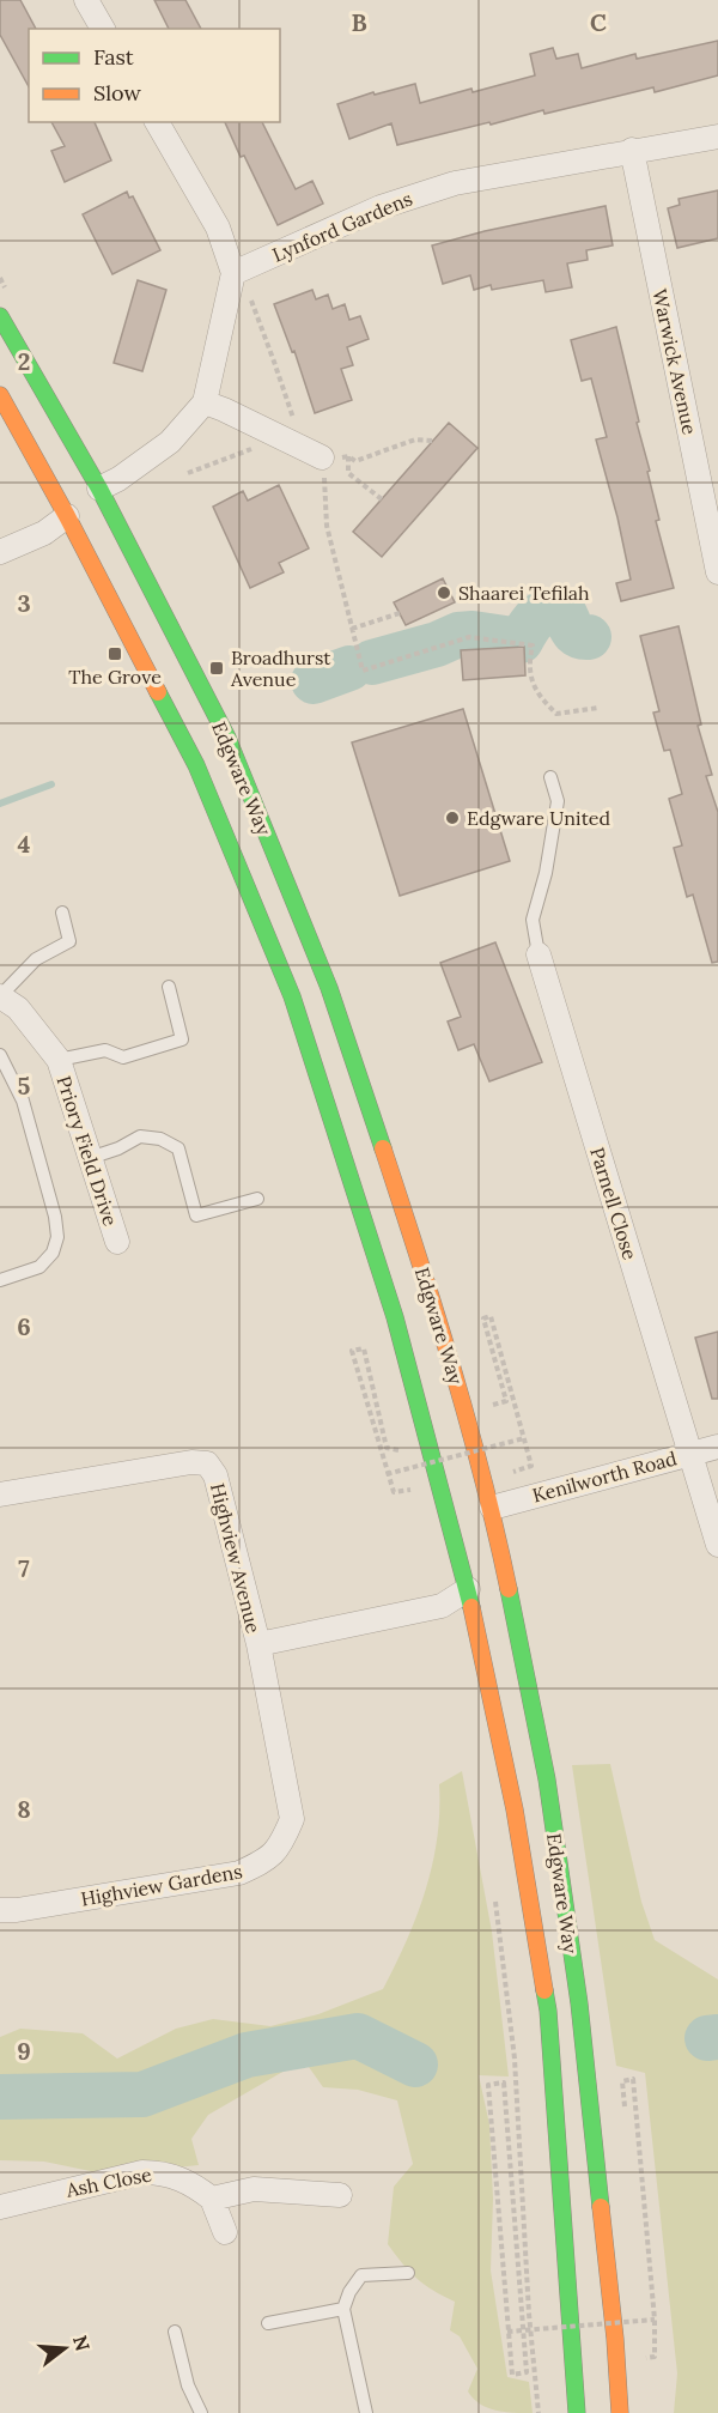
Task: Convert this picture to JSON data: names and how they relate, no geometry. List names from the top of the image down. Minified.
{"streets":{"highway":["Edgware Way"],"street":["Lynford Gardens","Warwick Avenue","Priory Field Drive","Parnell Close","Kenilworth Road","Highview Avenue","Highview Gardens","Ash Close"]},"crossings":[["Lynford Gardens","Warwick Avenue"],["Edgware Way","Kenilworth Road"],["Edgware Way","Highview Avenue"],["Parnell Close","Kenilworth Road"],["Highview Avenue","Highview Gardens"]],"places":{"other":["Shaarei Tefilah","Edgware United"],"transit":["The Grove","Broadhurst Avenue"]},"legend":["Fast","Slow"],"north":"right","grid":{"columns":["B","C"],"rows":["2","3","4","5","6","7","8","9"]}}
